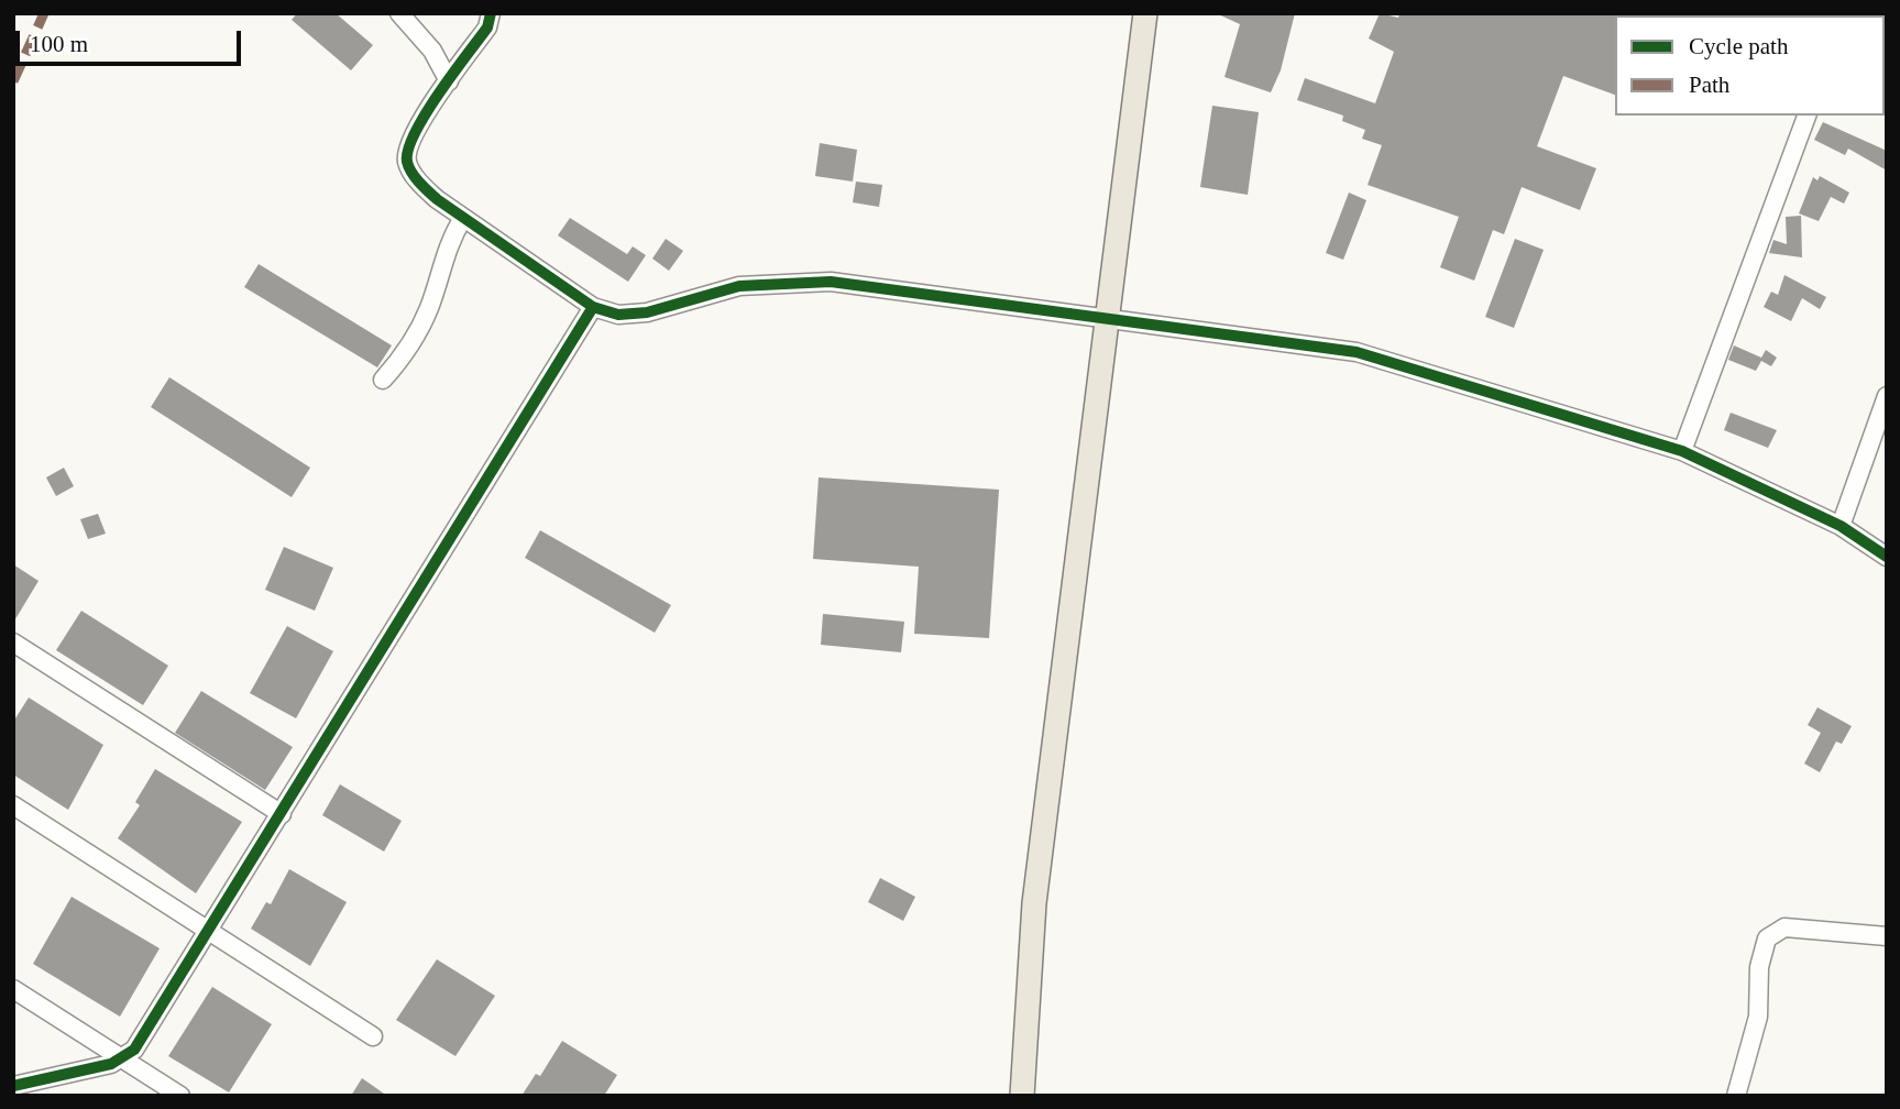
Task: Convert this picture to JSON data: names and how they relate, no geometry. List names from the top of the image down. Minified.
{"legend":["Cycle path","Path"],"scale_bar":"100 m"}
